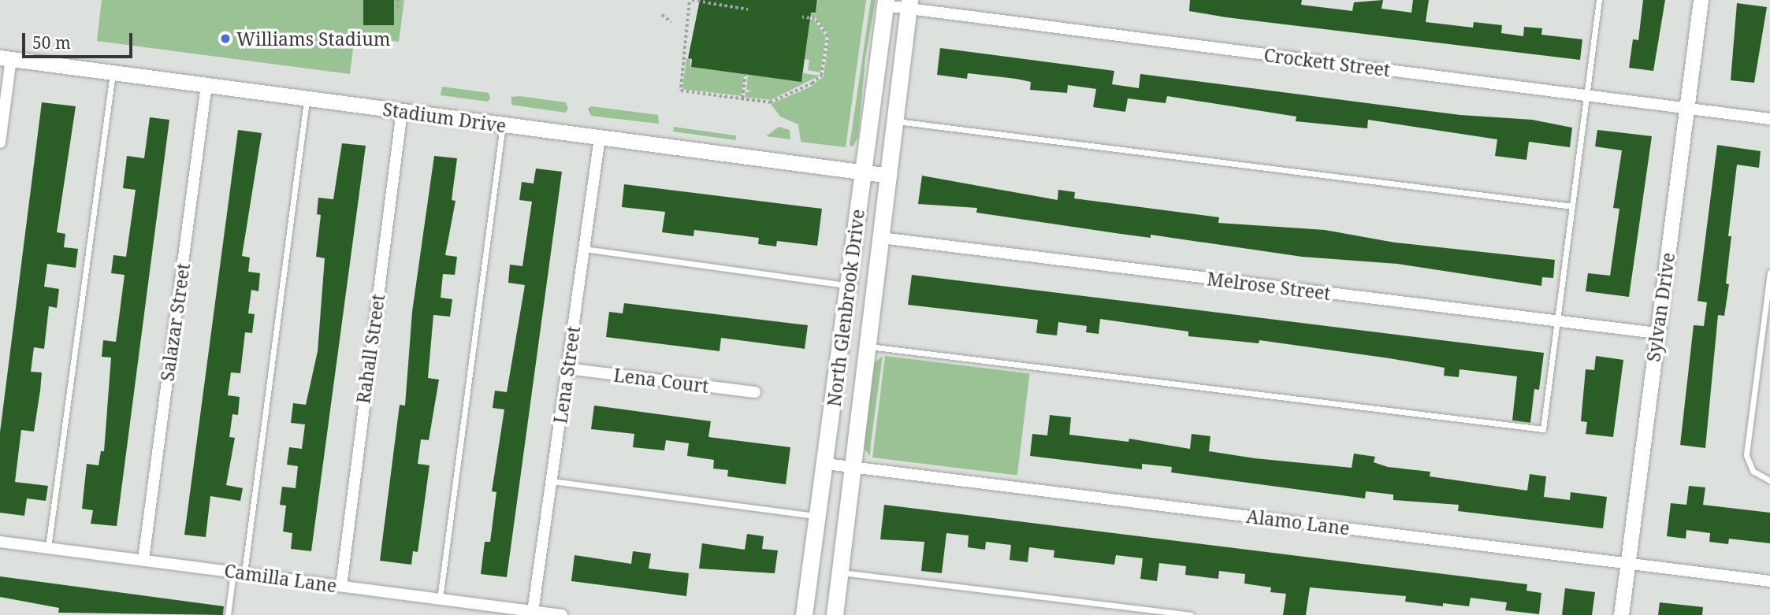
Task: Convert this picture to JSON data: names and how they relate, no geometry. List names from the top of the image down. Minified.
{"streets":{"main road":["North Glenbrook Drive"],"street":["Crockett Street","Stadium Drive","Melrose Street","Sylvan Drive","Salazar Street","Rahall Street","Lena Street","Lena Court","Alamo Lane","Camilla Lane"]},"crossings":[["Crockett Street","Sylvan Drive"],["Crockett Street","North Glenbrook Drive"],["Stadium Drive","North Glenbrook Drive"],["Stadium Drive","Salazar Street"],["Stadium Drive","Rahall Street"],["Stadium Drive","Lena Street"],["Melrose Street","Sylvan Drive"],["Melrose Street","North Glenbrook Drive"],["Sylvan Drive","Alamo Lane"],["North Glenbrook Drive","Alamo Lane"],["Salazar Street","Camilla Lane"],["Rahall Street","Camilla Lane"],["Lena Street","Lena Court"],["Lena Street","Camilla Lane"]],"places":["Williams Stadium"],"scale_bar":"50 m"}
